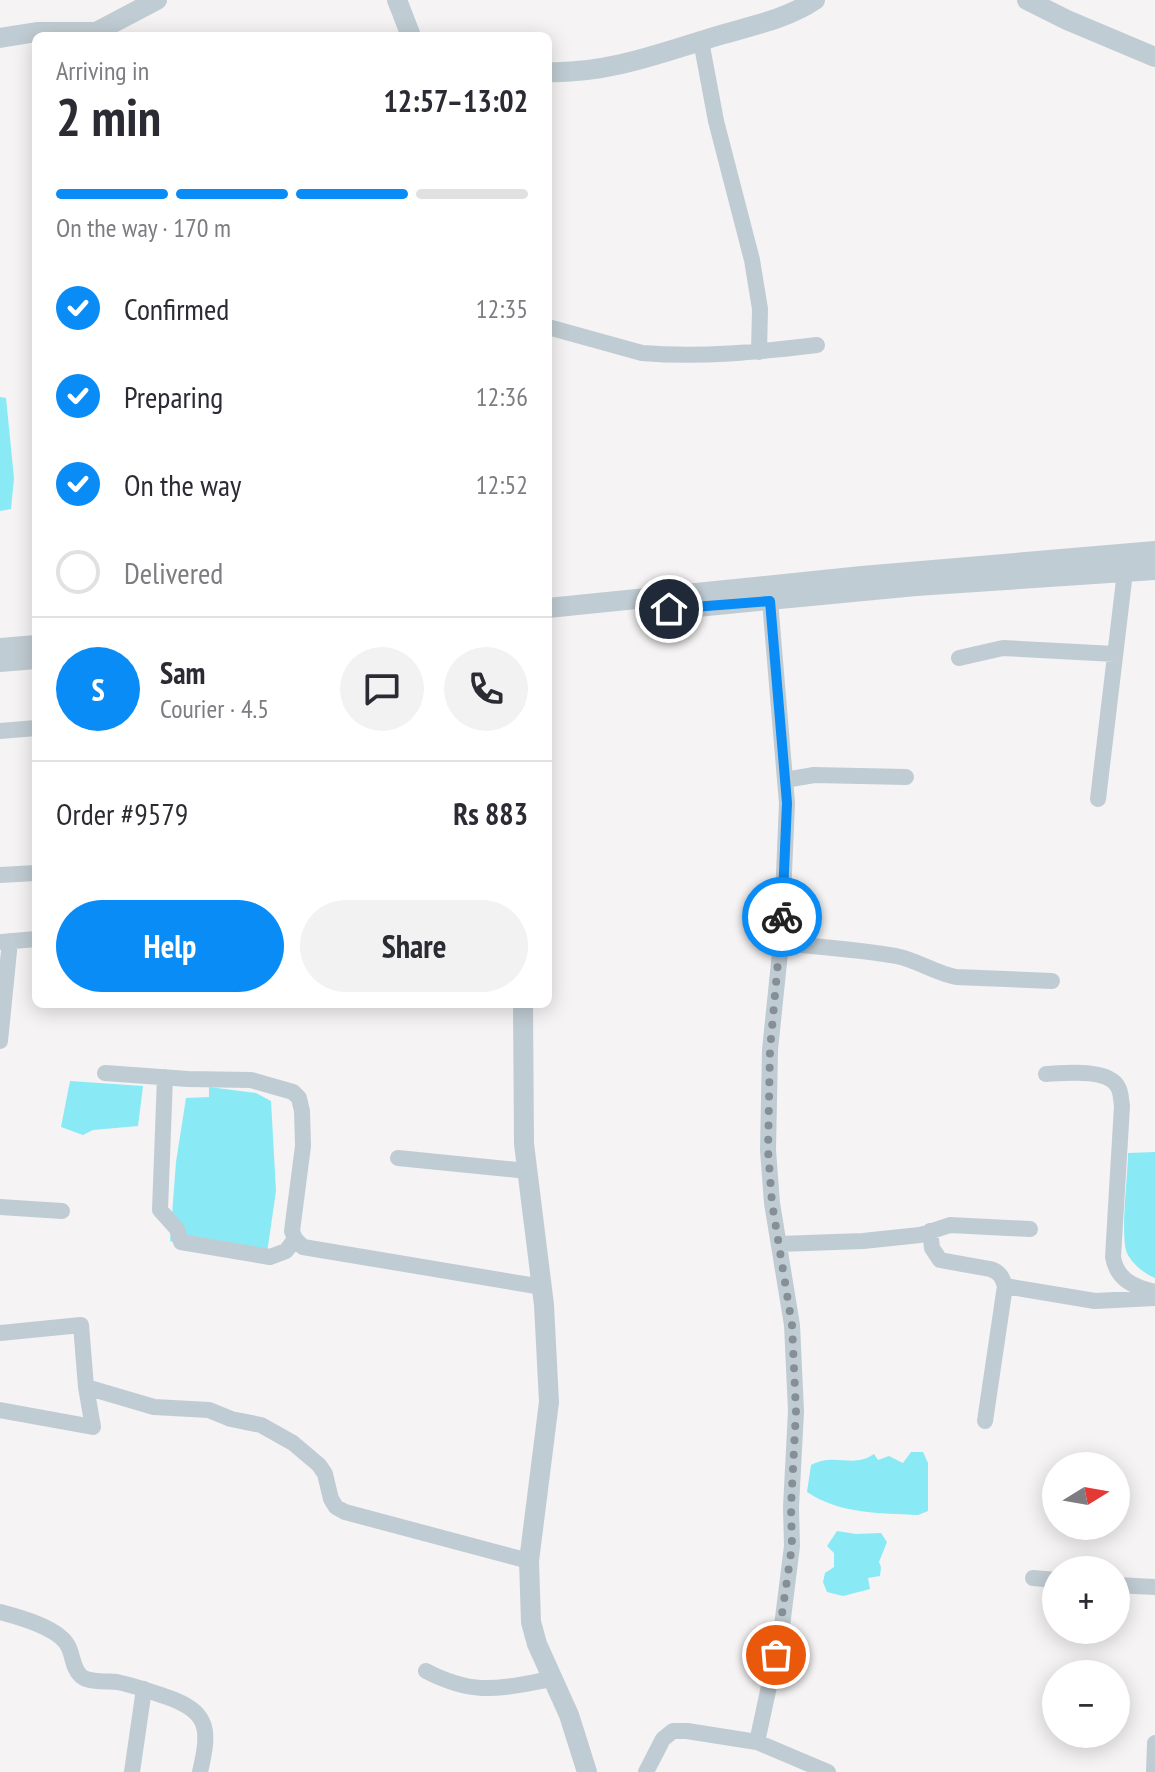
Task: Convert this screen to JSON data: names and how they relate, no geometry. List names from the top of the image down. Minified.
{"north":"right","page":{"heading":["2 min","Arriving in","12:57–13:02"],"panel":["Sam","Courier · 4.5","Order #9579","Rs 883"],"bar":"On the way · 170 m","list":[["Confirmed","12:35"],["Preparing","12:36"],["On the way","12:52"],"Delivered"],"round":"S","buttons":["Help","Share"],"map_buttons":["+","−"]}}
